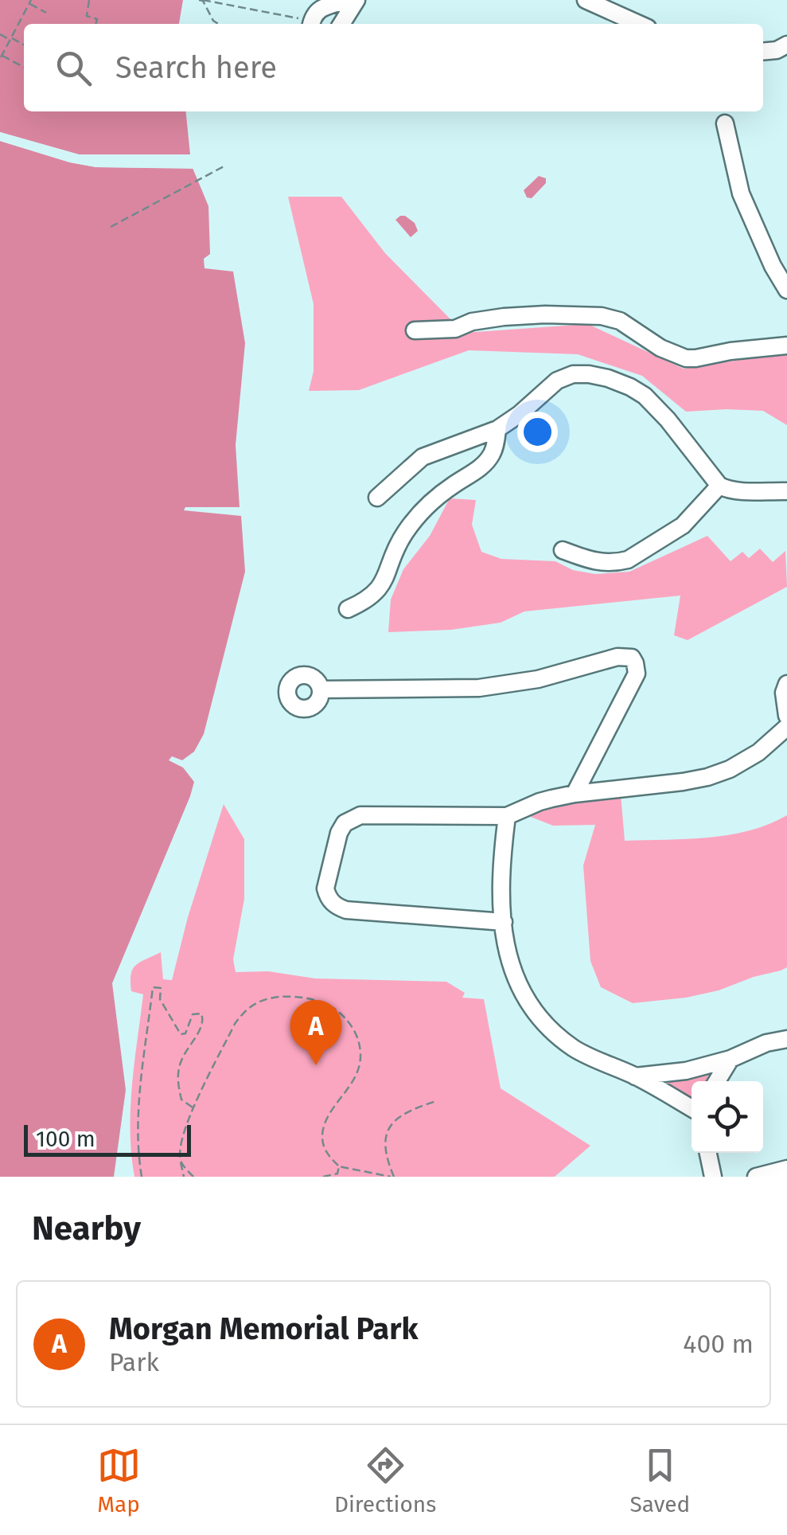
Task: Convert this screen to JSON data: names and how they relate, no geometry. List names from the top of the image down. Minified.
{"scale_bar":"100 m","page":{"search":"Search here","pins":"A","scale":"100 m","heading":"Nearby","list":[{"mark":"A","name":"Morgan Memorial Park","note":"Park","value":"400 m"}],"nav":["Map","Directions","Saved"]}}
